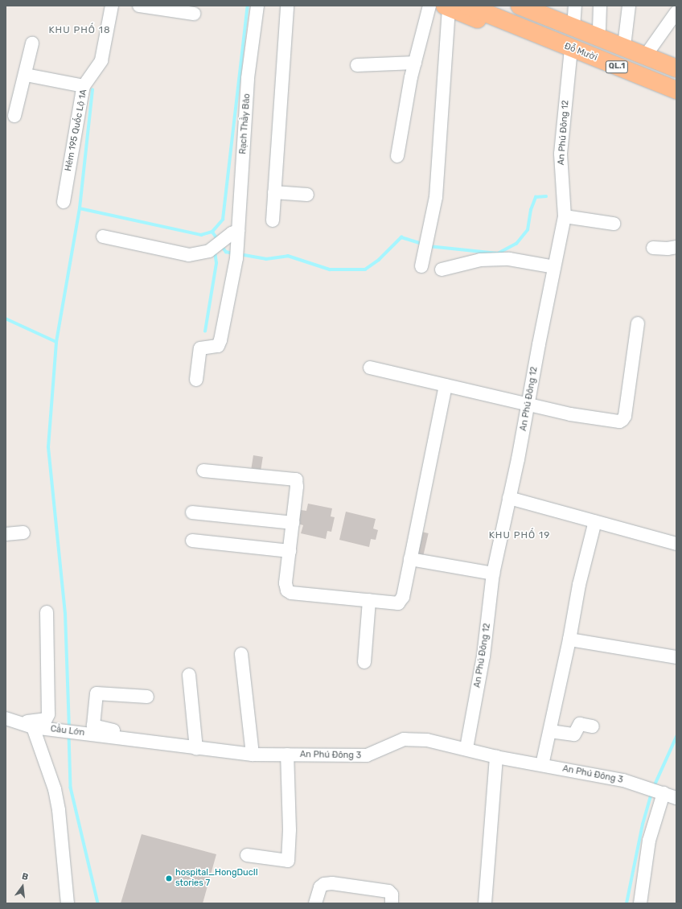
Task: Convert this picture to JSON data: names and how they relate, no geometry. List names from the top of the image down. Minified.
{"streets":{"highway":["Đỗ Mười","QL.1"],"street":["Rạch Thầy Bảo","Hẻm 195 Quốc Lộ 1A","An Phú Đông 12","Cầu Lớn","An Phú Đông 3"]},"crossings":[["Đỗ Mười","An Phú Đông 12"],["An Phú Đông 12","An Phú Đông 3"],["Cầu Lớn","An Phú Đông 3"]],"districts":["KHU PHỐ 18","KHU PHỐ 19"],"places":["hospital_HongDucII stories 7"],"north":"top"}
